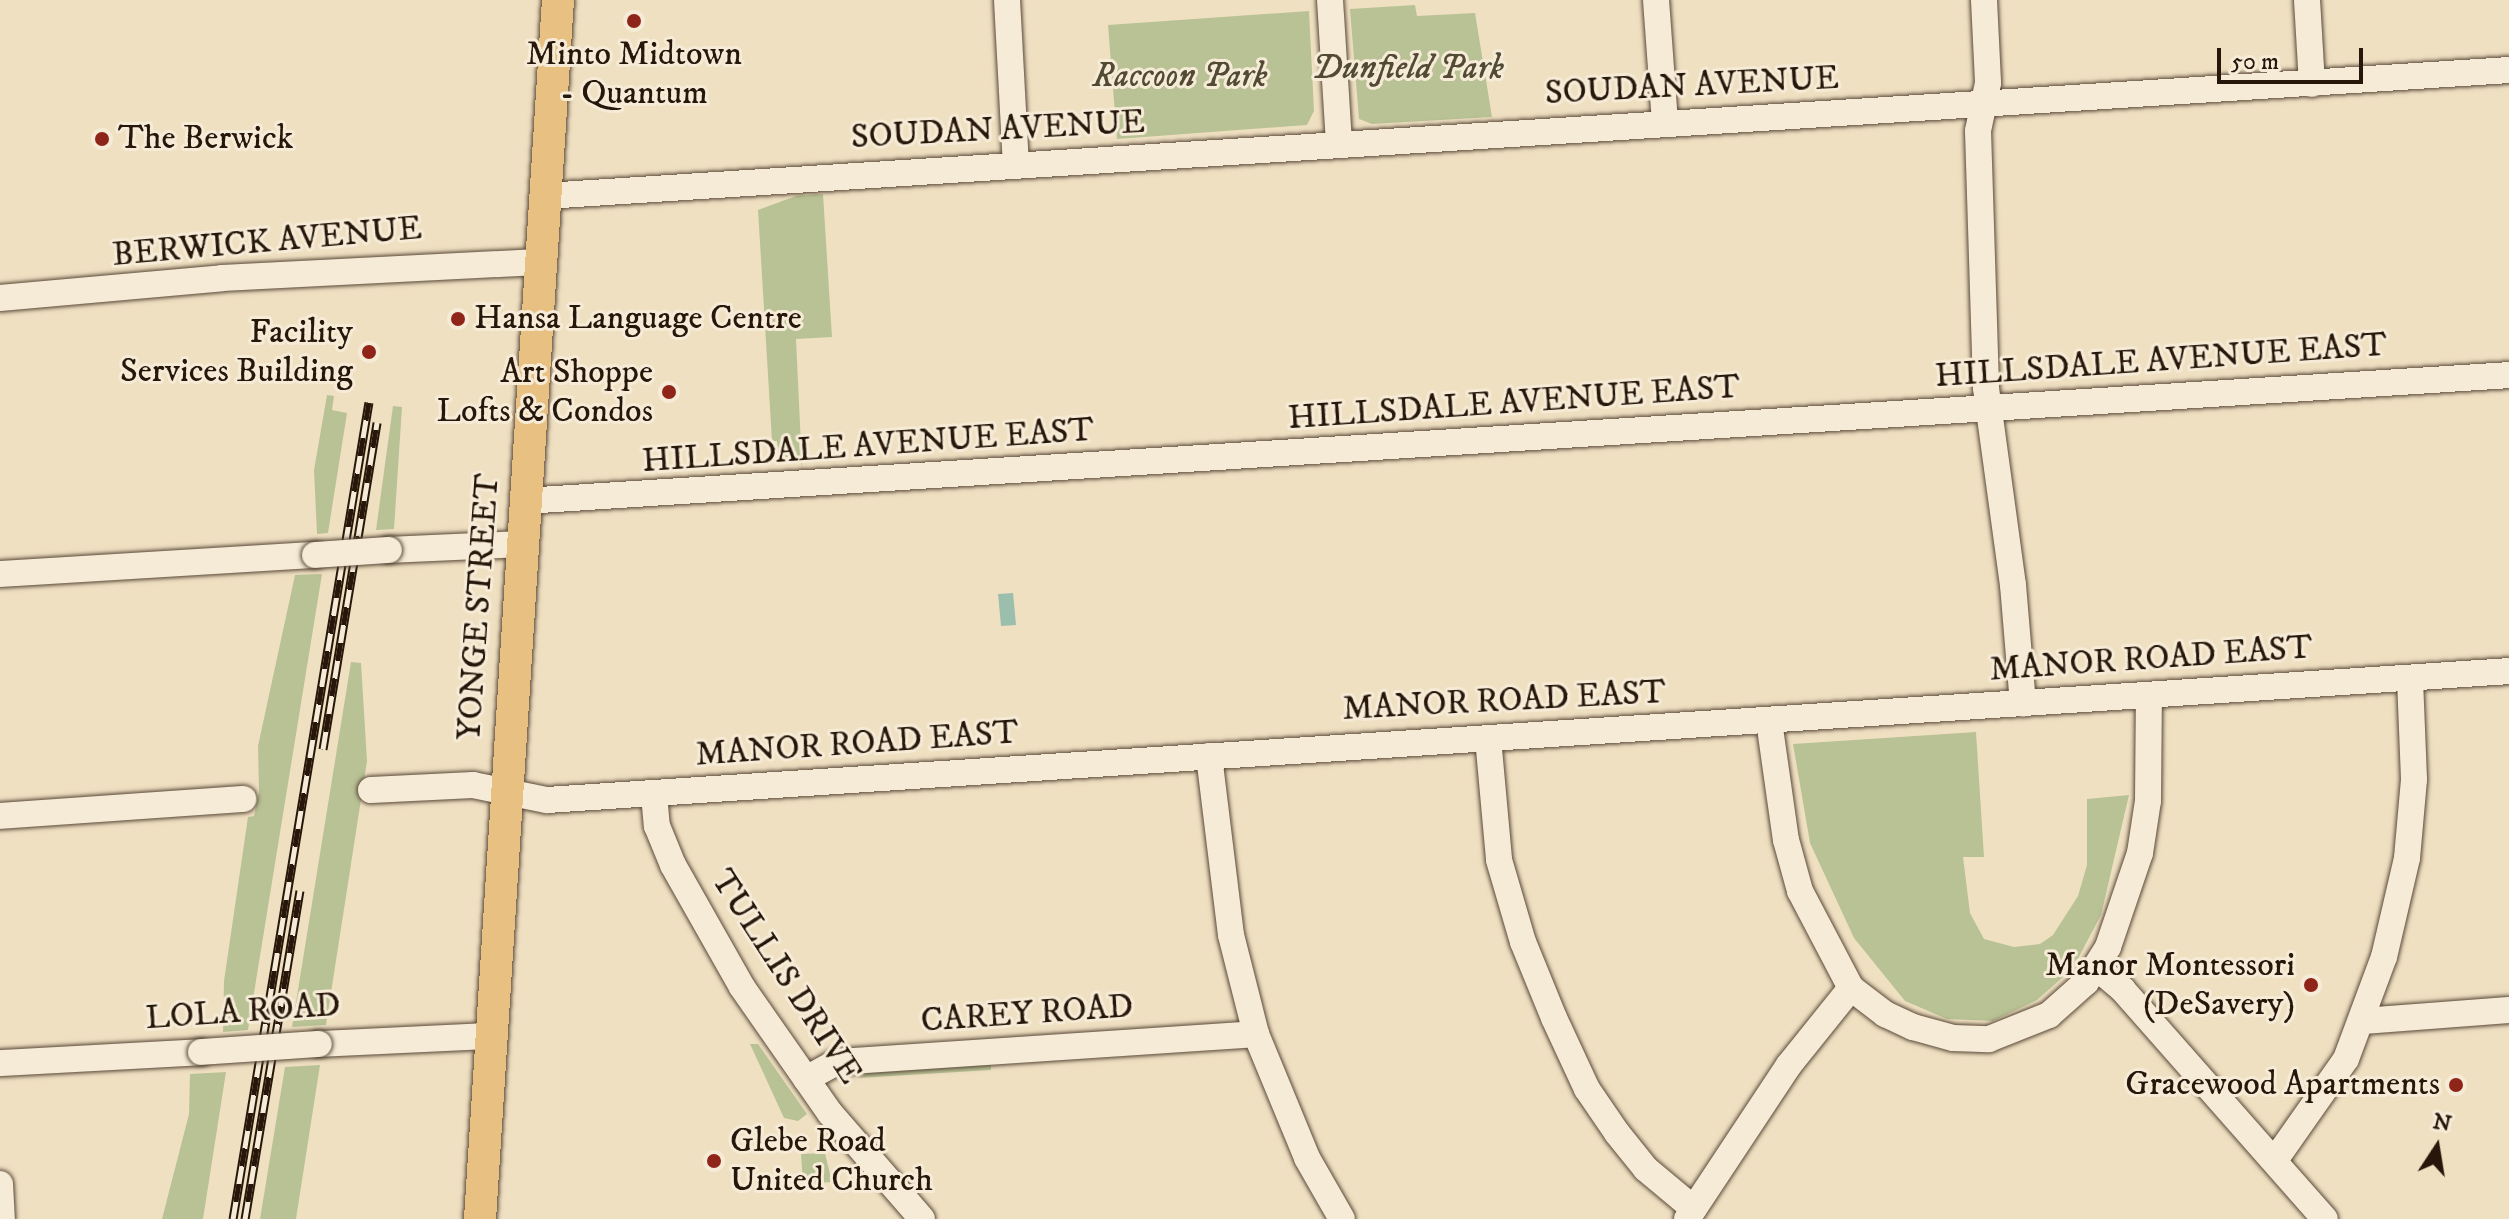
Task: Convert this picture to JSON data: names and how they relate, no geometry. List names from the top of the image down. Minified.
{"streets":{"main road":["YONGE STREET"],"street":["SOUDAN AVENUE","BERWICK AVENUE","HILLSDALE AVENUE EAST","MANOR ROAD EAST","TULLIS DRIVE","LOLA ROAD","CAREY ROAD"]},"crossings":[["SOUDAN AVENUE","YONGE STREET"],["BERWICK AVENUE","YONGE STREET"],["HILLSDALE AVENUE EAST","YONGE STREET"],["YONGE STREET","MANOR ROAD EAST"],["YONGE STREET","LOLA ROAD"],["MANOR ROAD EAST","TULLIS DRIVE"],["TULLIS DRIVE","CAREY ROAD"]],"parks":["Dunfield Park","Raccoon Park"],"places":["Minto Midtown - Quantum","The Berwick","Hansa Language Centre","Facility Services Building","Art Shoppe Lofts & Condos","Manor Montessori (DeSavery)","Gracewood Apartments","Glebe Road United Church"],"scale_bar":"50 m","north":"top"}
